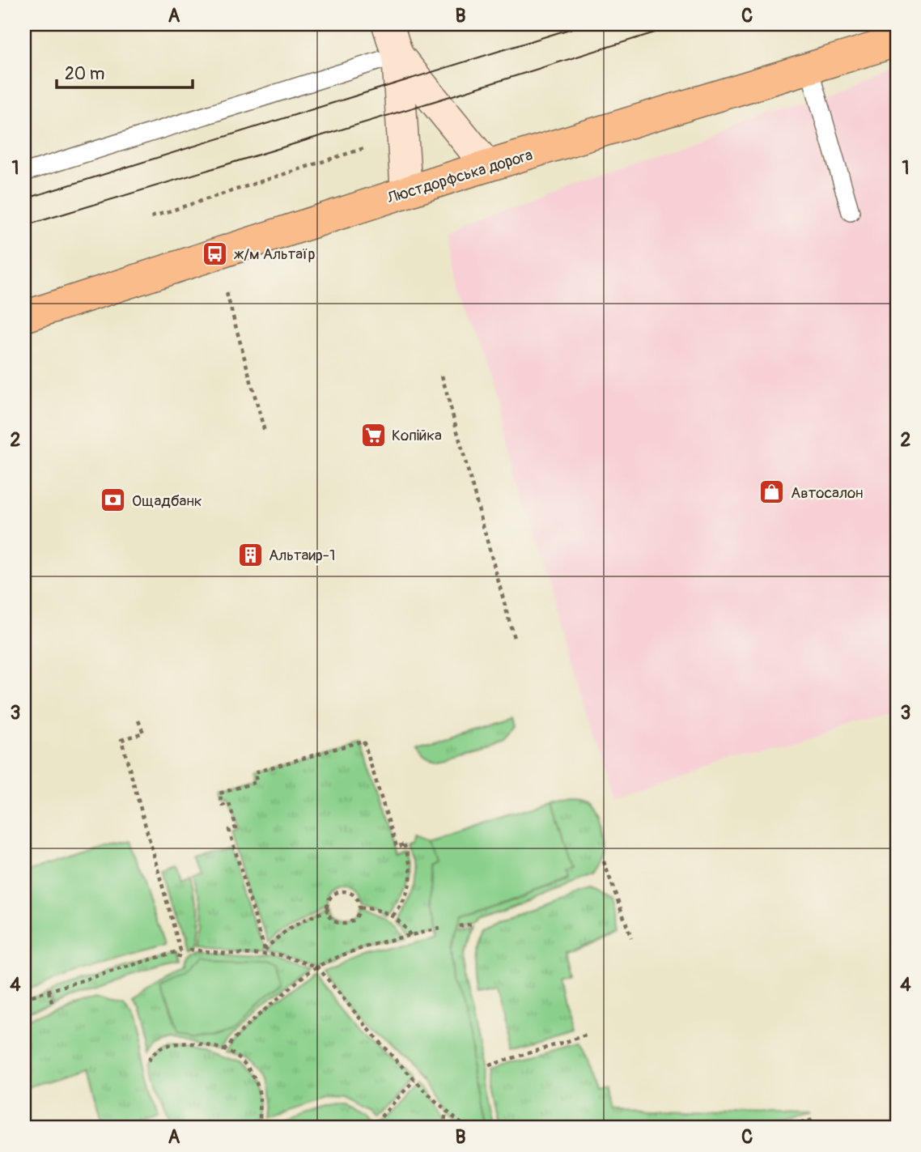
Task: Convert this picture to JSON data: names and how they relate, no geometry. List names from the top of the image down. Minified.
{"streets":{"main road":["Люстдорфська дорога"]},"places":{"bus stop":["ж/м Альтаїр"],"supermarket":["Копійка"],"shop":["Автосалон"],"bank":["Ощадбанк"],"building":["Альтаир-1"]},"scale_bar":"20 m","grid":{"columns":["A","B","C"],"rows":["1","2","3","4"]}}
